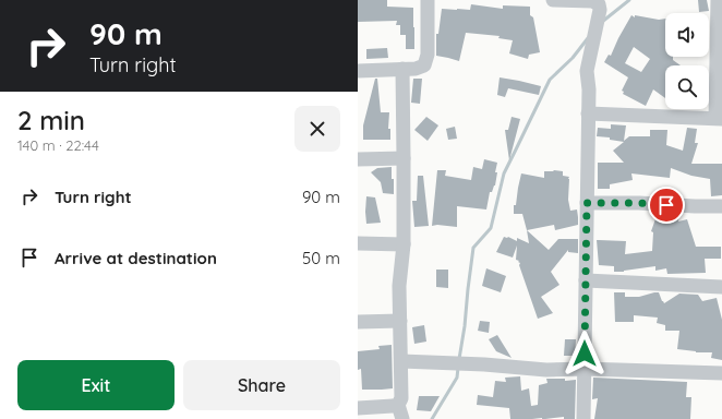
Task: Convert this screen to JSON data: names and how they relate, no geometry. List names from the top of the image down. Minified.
{"page":{"turn":["90 m","Turn right"],"heading":["2 min","140 m · 22:44"],"list":[{"name":"Turn right","value":"90 m"},{"name":"Arrive at destination","value":"50 m"}],"buttons":["Exit","Share"]}}
